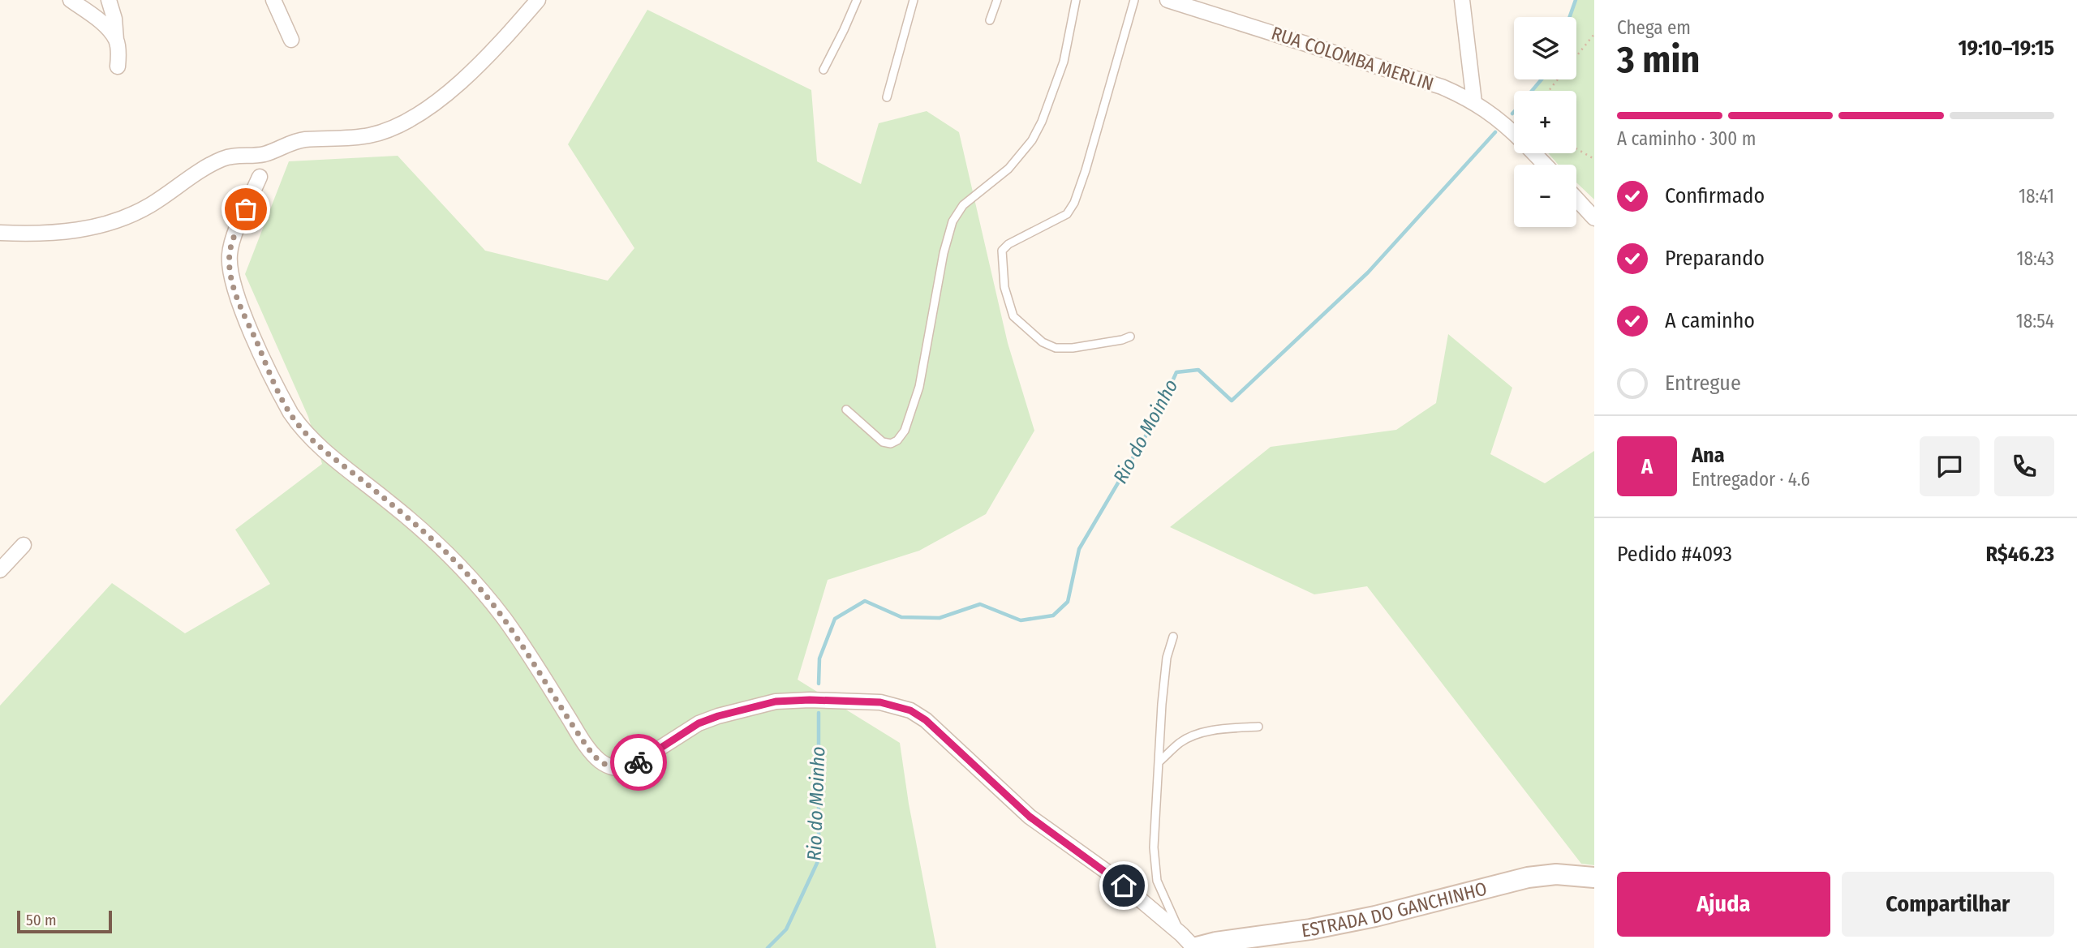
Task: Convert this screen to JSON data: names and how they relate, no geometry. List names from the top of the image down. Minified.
{"streets":{"street":["RUA COLOMBA MERLIN","ESTRADA DO GANCHINHO"]},"water":["Rio do Moinho"],"scale_bar":"50 m","page":{"heading":["3 min","Chega em","19:10–19:15"],"panel":["Ana","Entregador · 4.6","Pedido #4093","R$46.23"],"map_buttons":["+","−"],"bar":"A caminho · 300 m","list":[["Confirmado","18:41"],["Preparando","18:43"],["A caminho","18:54"],"Entregue"],"round":"A","buttons":["Ajuda","Compartilhar"],"scale":"50 m"}}
